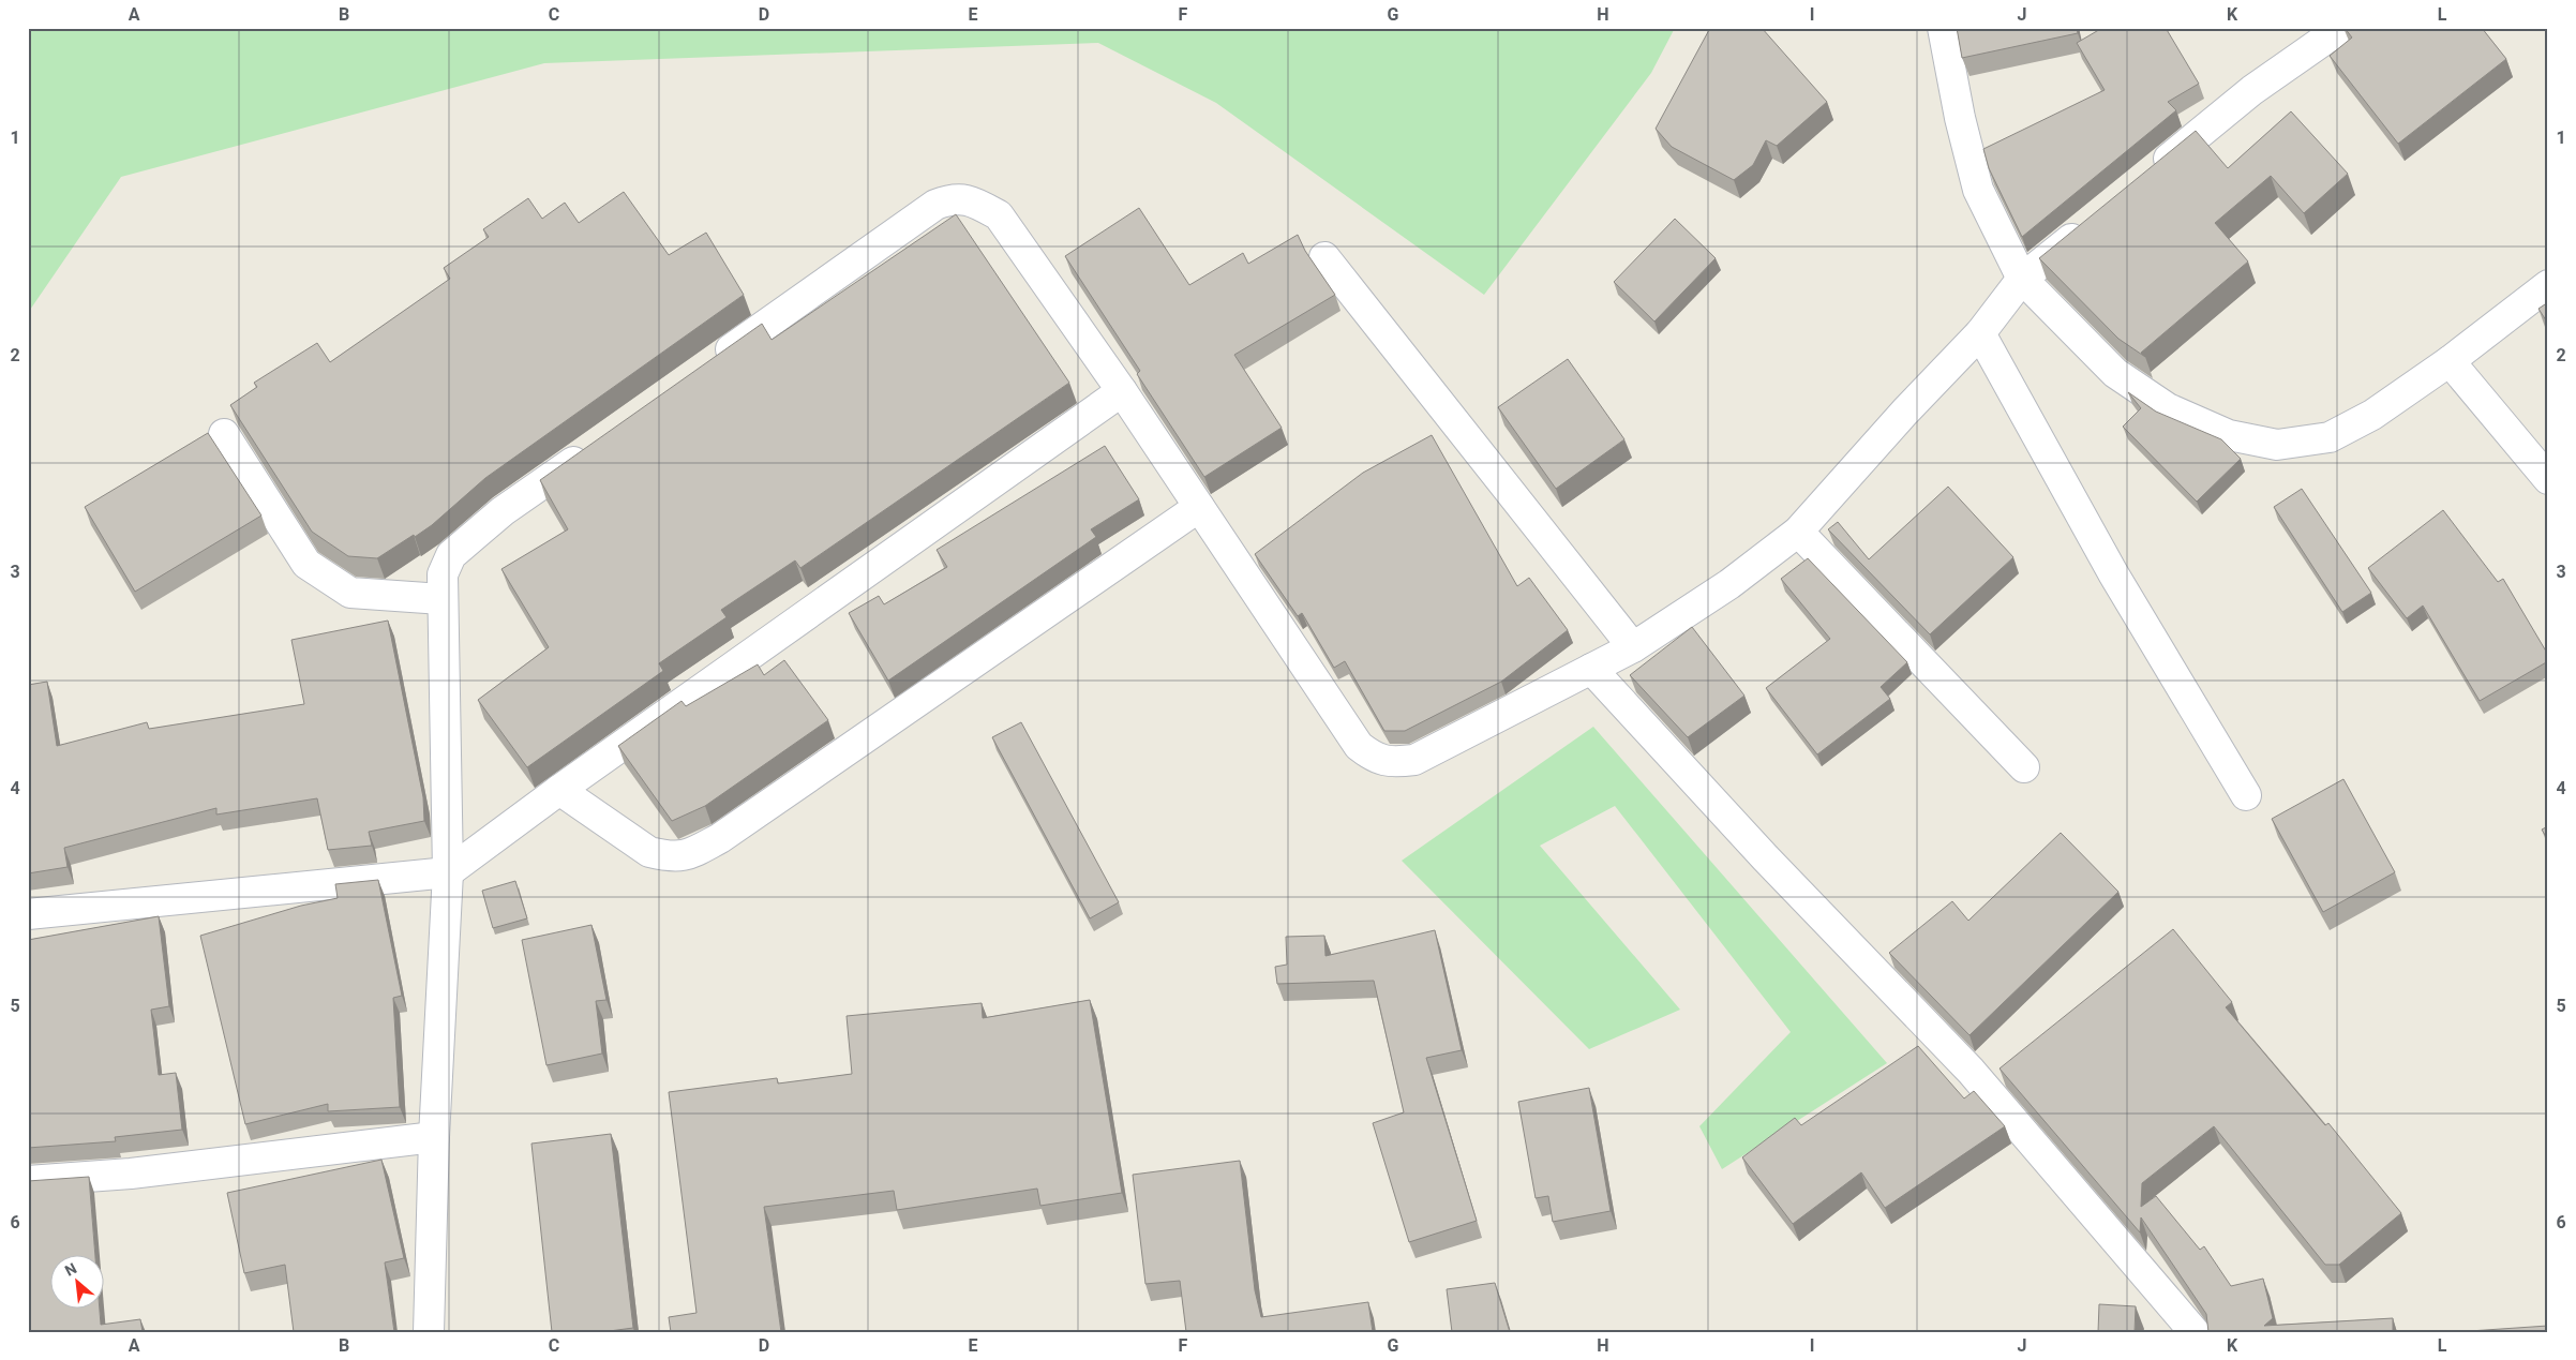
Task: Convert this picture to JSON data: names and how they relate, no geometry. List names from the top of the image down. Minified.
{"north":"top left","grid":{"columns":["A","B","C","D","E","F","G","H","I","J","K","L"],"rows":["1","2","3","4","5","6"]}}
